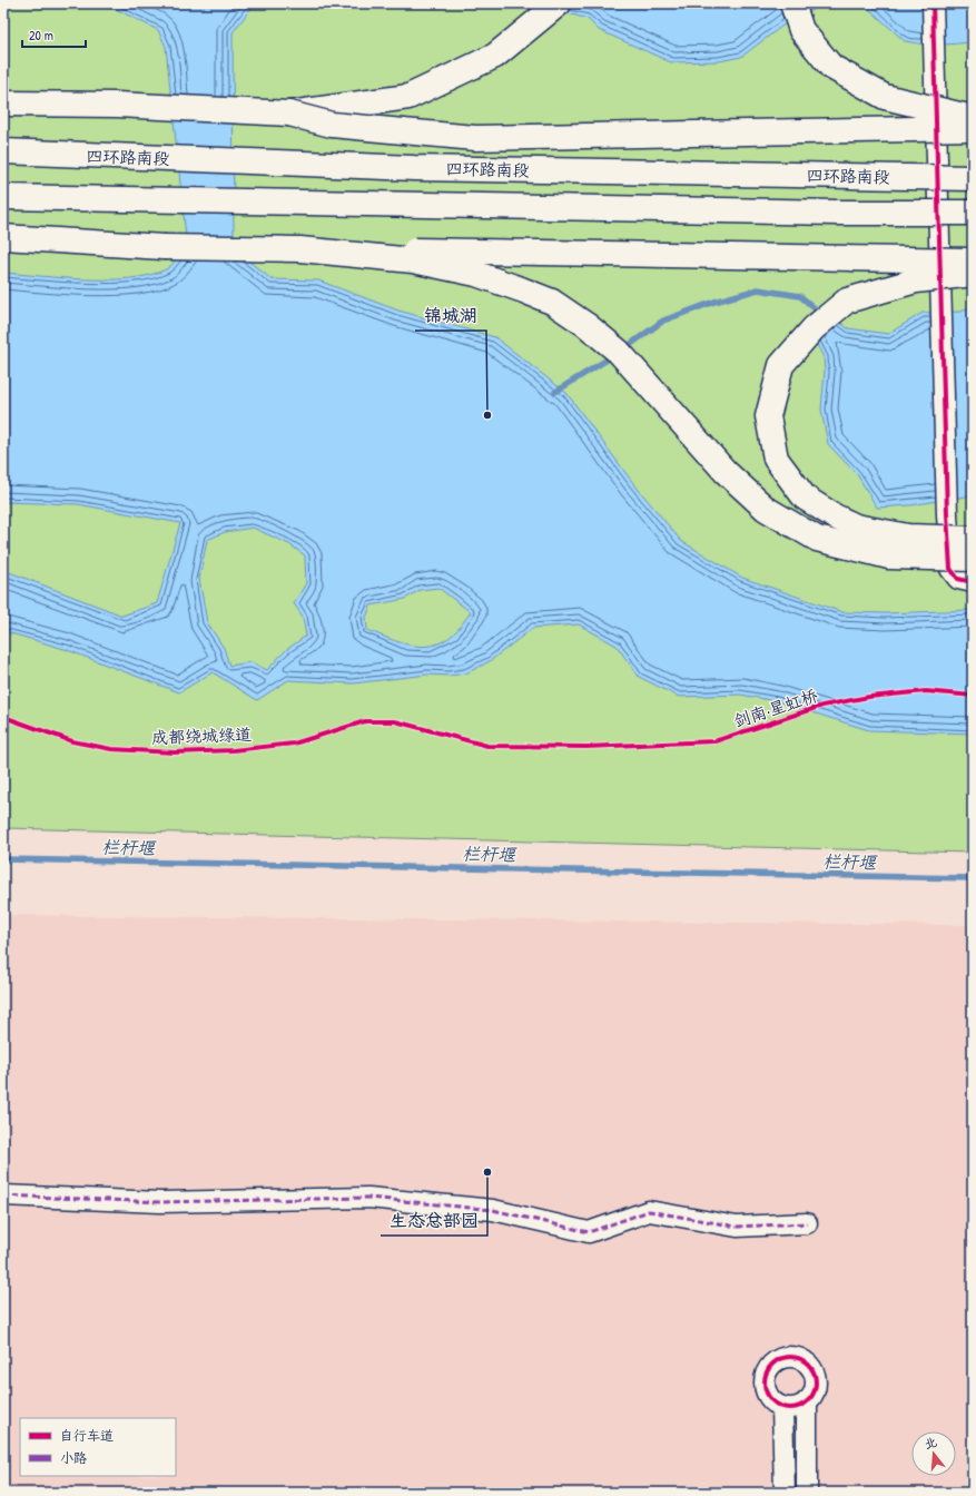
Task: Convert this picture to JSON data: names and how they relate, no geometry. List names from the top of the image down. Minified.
{"streets":{"highway":["四环路南段"],"cycle path":["剑南·星虹桥"]},"water":["栏杆堰"],"places":["锦城湖","生态总部园"],"legend":["自行车道","小路"],"scale_bar":"20 m","north":"top"}
